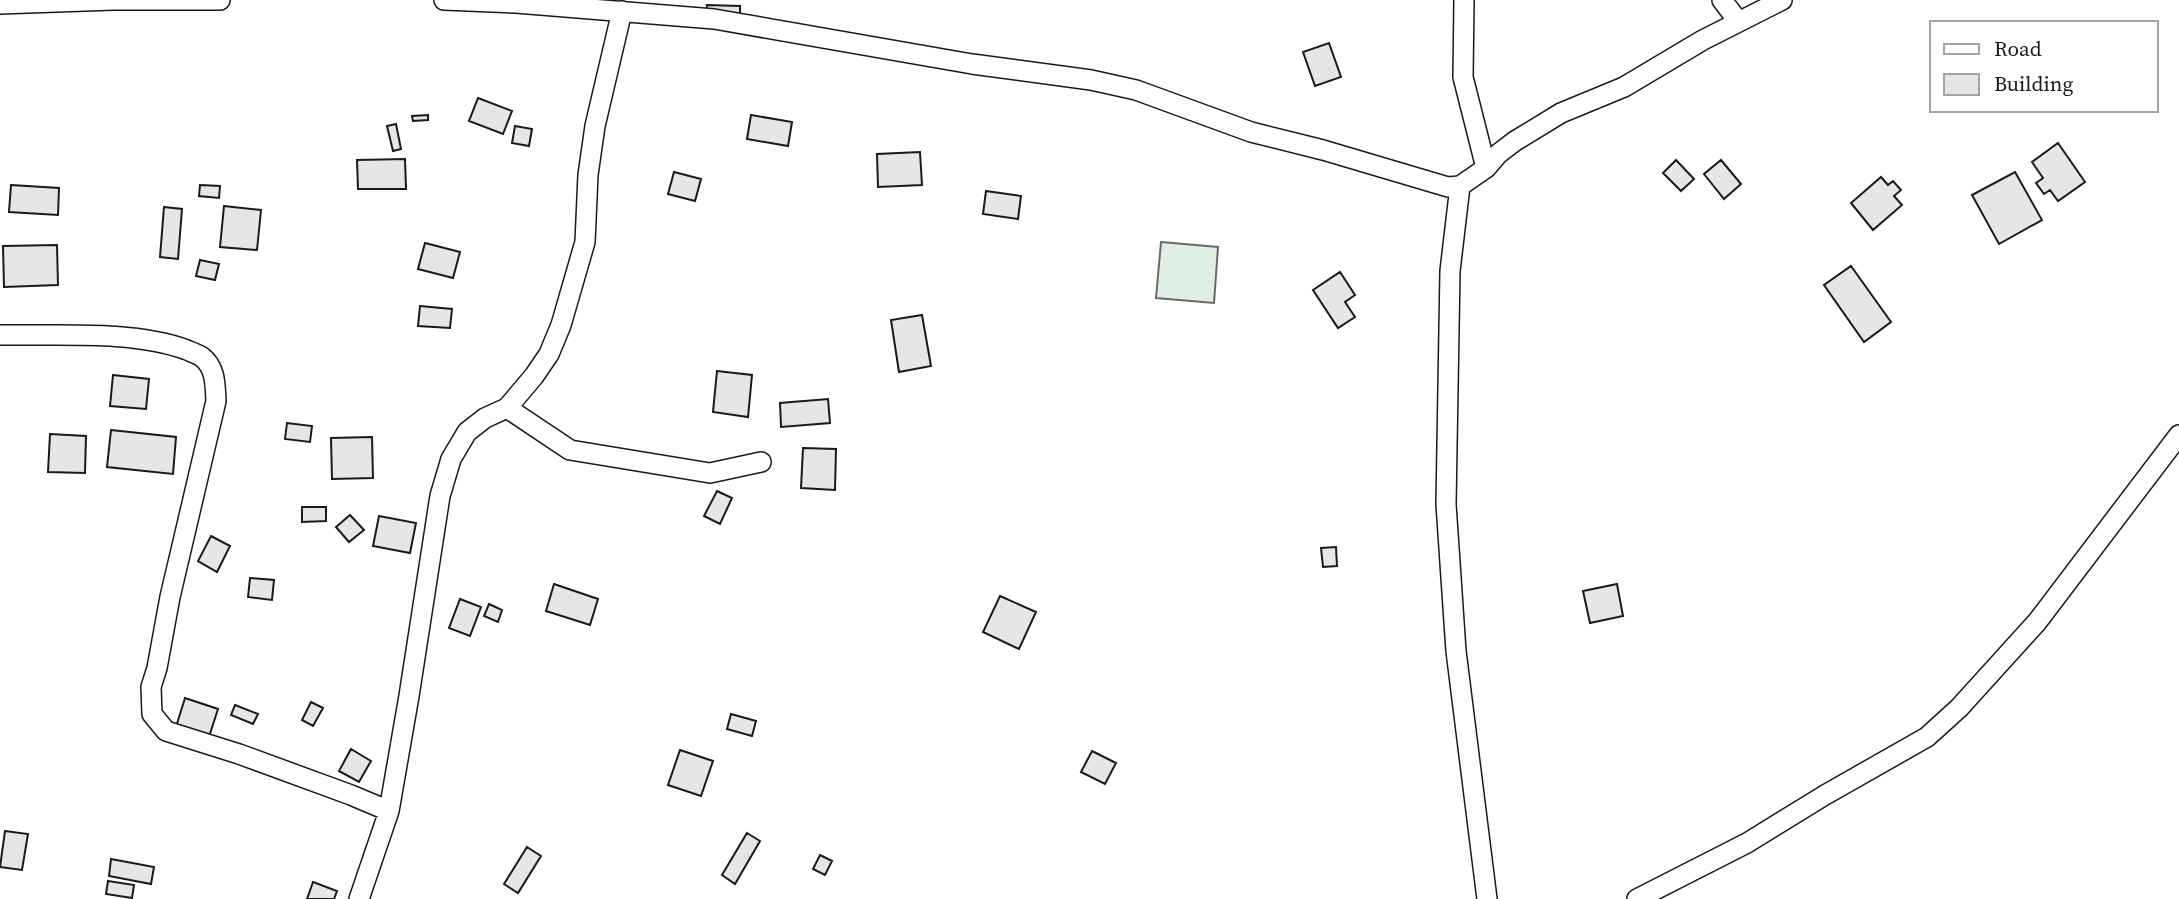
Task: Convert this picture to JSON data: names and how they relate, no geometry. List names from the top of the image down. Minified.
{"legend":["Road","Building"]}
